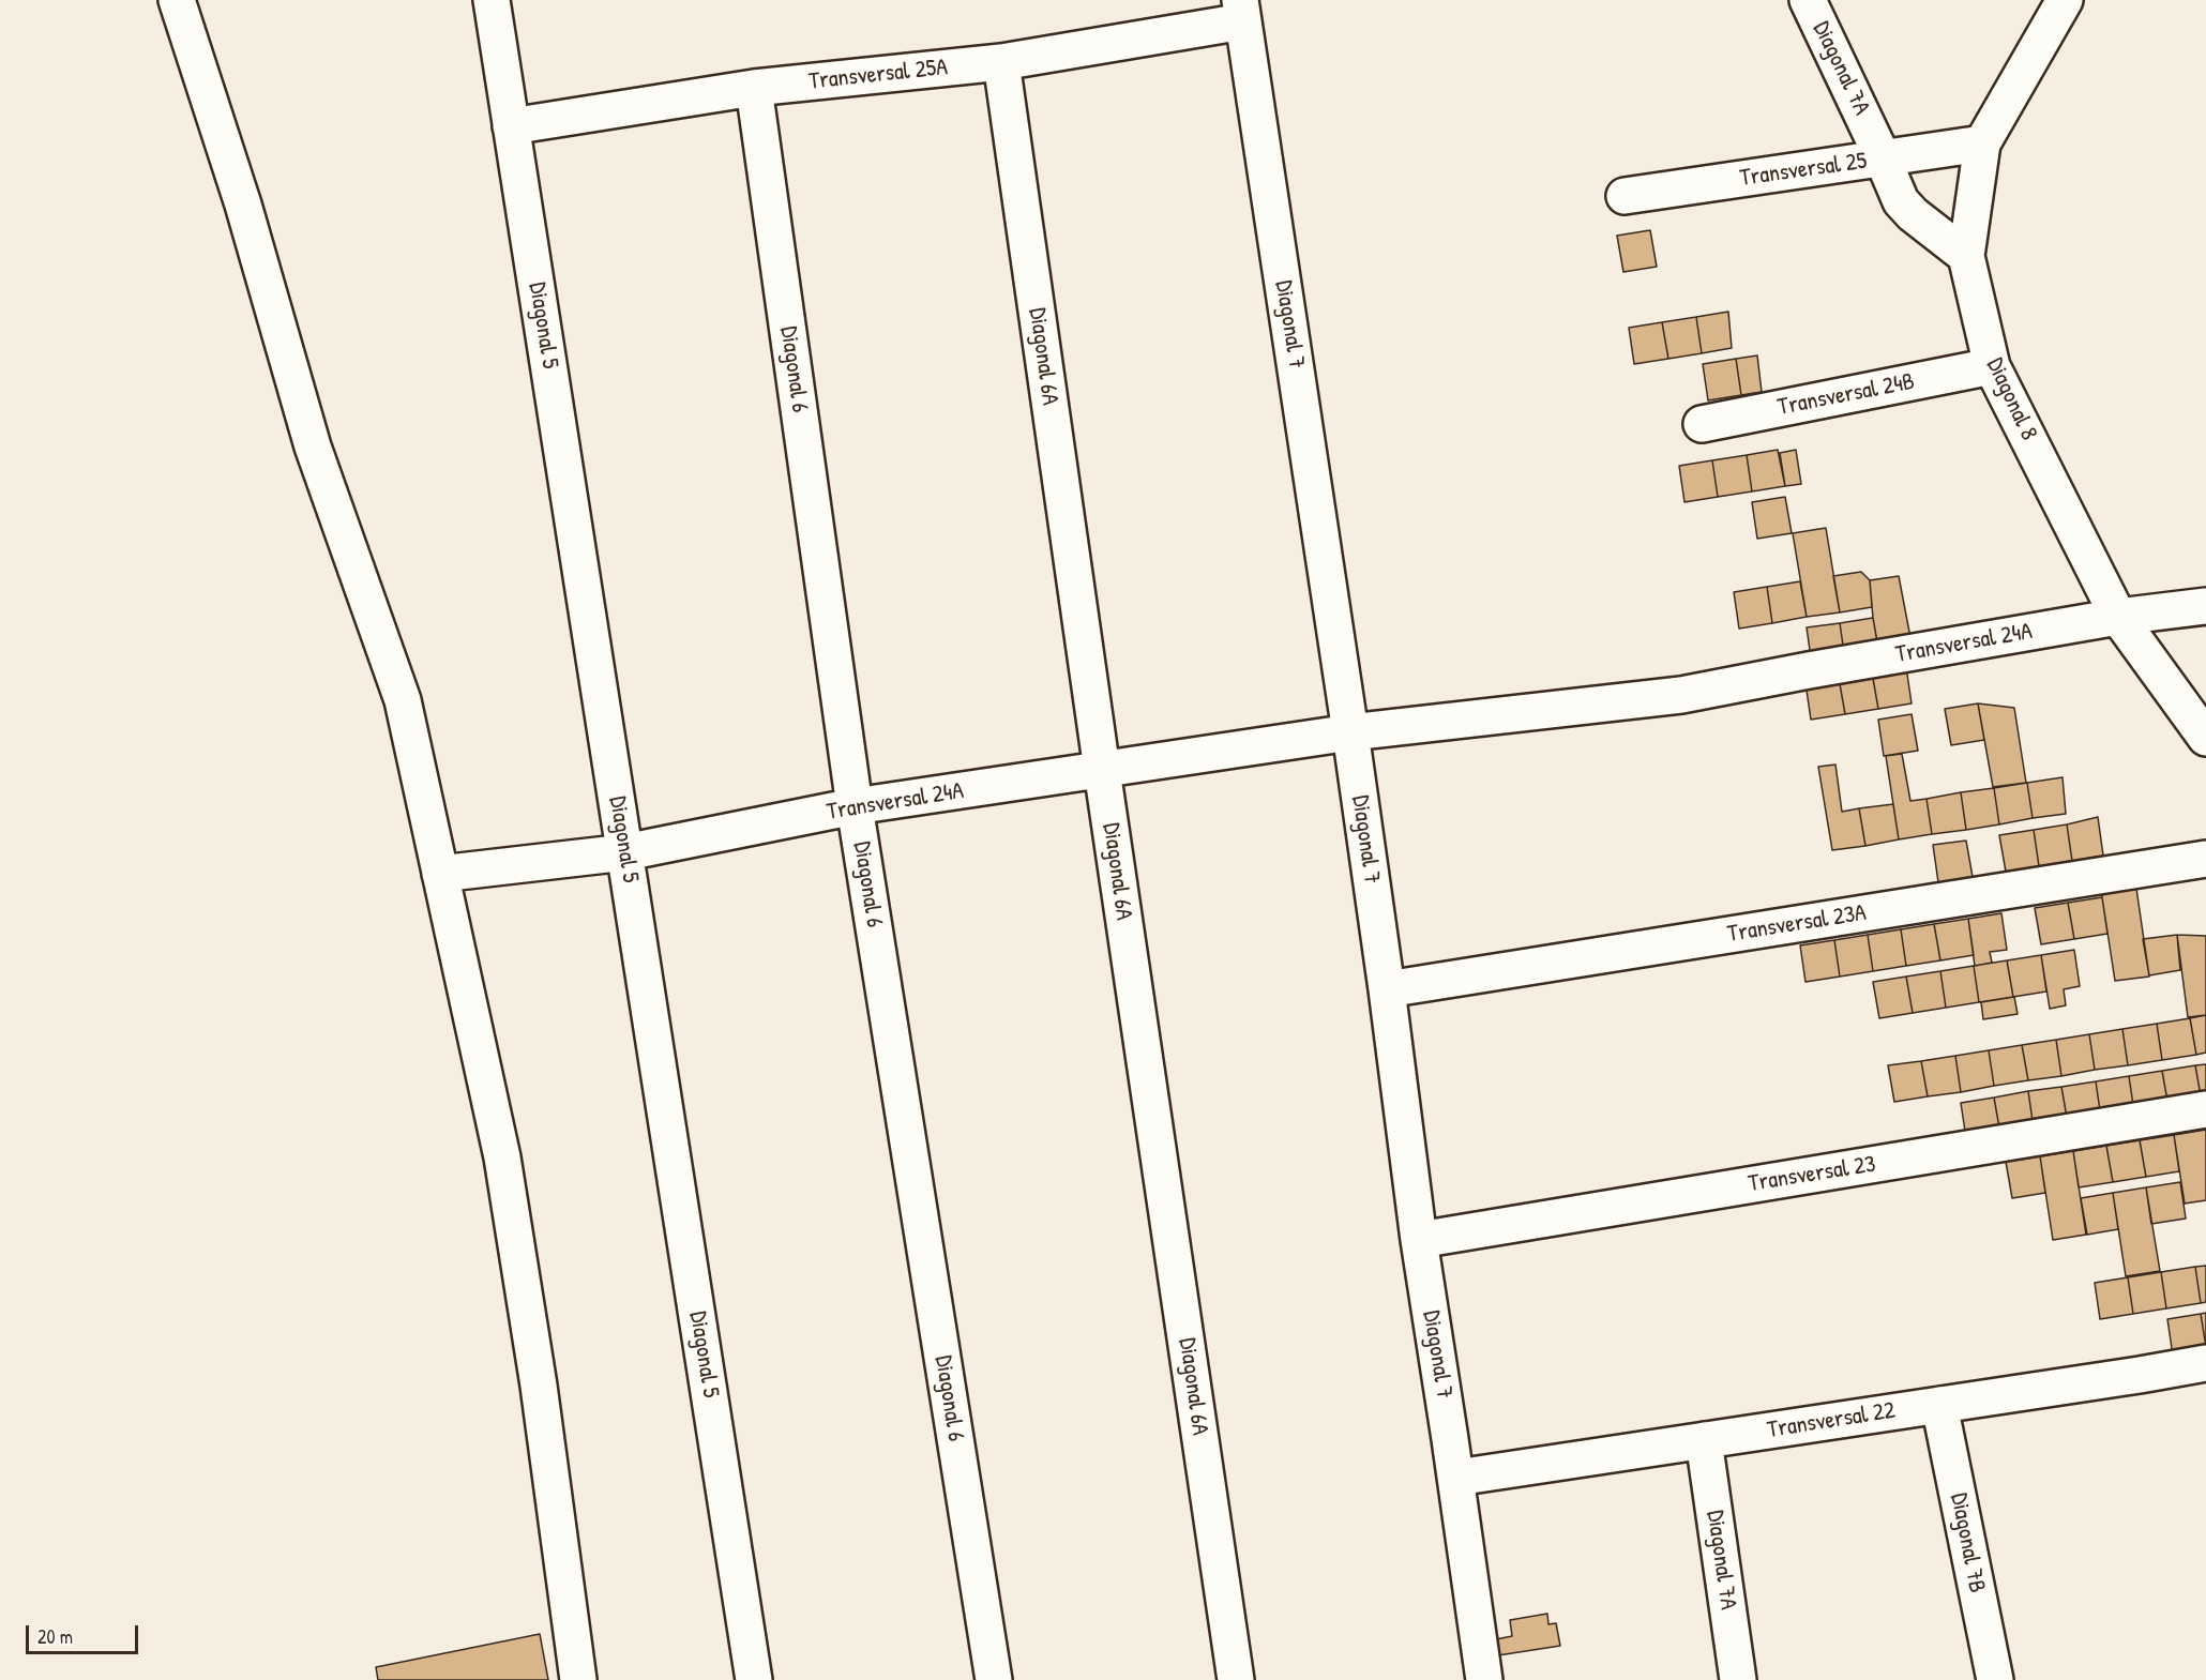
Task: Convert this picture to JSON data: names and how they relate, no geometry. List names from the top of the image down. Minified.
{"streets":{"street":["Diagonal 7A","Transversal 25A","Transversal 25","Diagonal 7","Diagonal 5","Diagonal 6A","Diagonal 6","Transversal 24B","Diagonal 8","Transversal 24A","Transversal 23A","Transversal 23","Transversal 22","Diagonal 7B"]},"crossings":[["Diagonal 7A","Transversal 25"],["Diagonal 7A","Diagonal 8"],["Diagonal 7A","Transversal 22"],["Transversal 25A","Diagonal 7"],["Transversal 25A","Diagonal 5"],["Transversal 25A","Diagonal 6A"],["Transversal 25A","Diagonal 6"],["Transversal 25","Diagonal 8"],["Diagonal 7","Transversal 24A"],["Diagonal 7","Transversal 23A"],["Diagonal 7","Transversal 23"],["Diagonal 7","Transversal 22"],["Diagonal 5","Transversal 24A"],["Diagonal 6A","Transversal 24A"],["Diagonal 6","Transversal 24A"],["Transversal 24B","Diagonal 8"],["Diagonal 8","Transversal 24A"],["Transversal 22","Diagonal 7B"]],"scale_bar":"20 m"}
